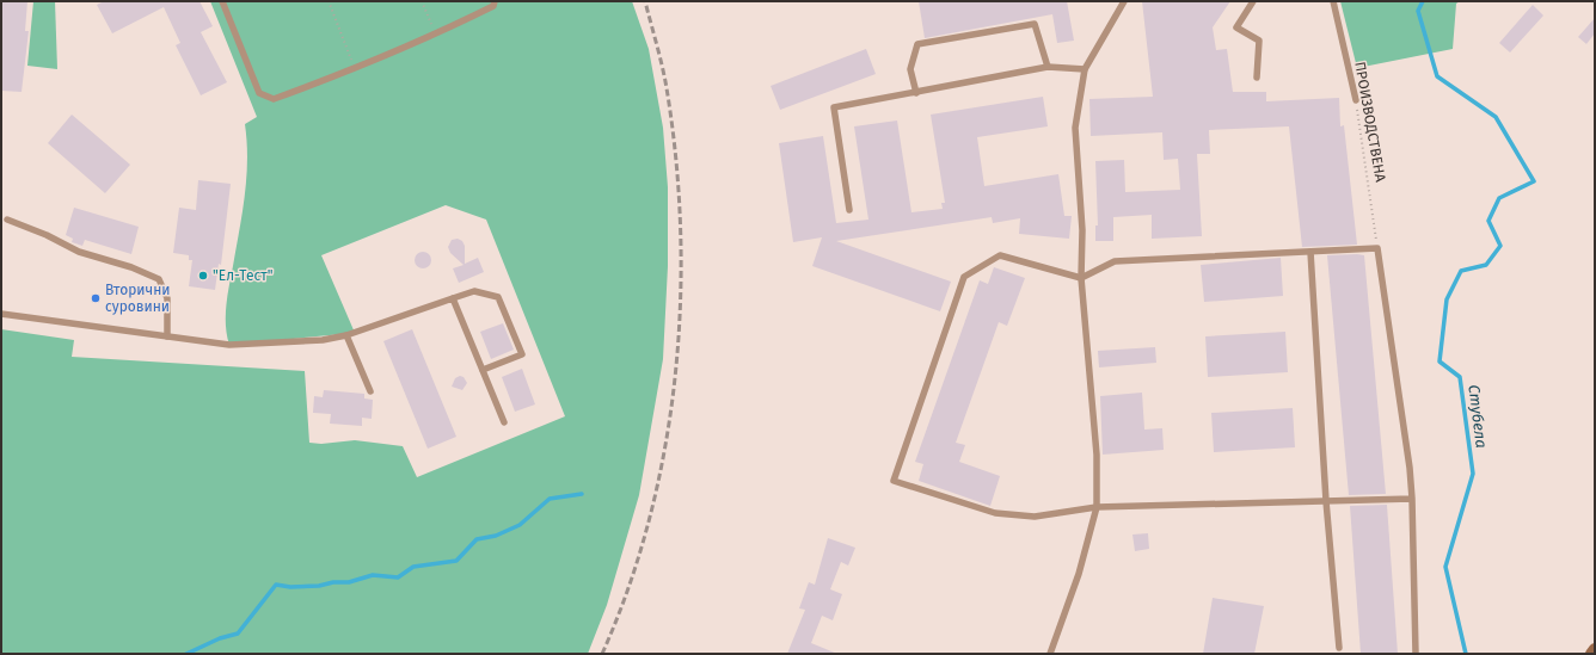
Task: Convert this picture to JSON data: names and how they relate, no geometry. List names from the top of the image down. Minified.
{"streets":{"lane":["ПРОИЗВОДСТВЕНА"]},"water":["Стубела"],"places":["\"Ел-Тест\"","Вторични суровини"]}
